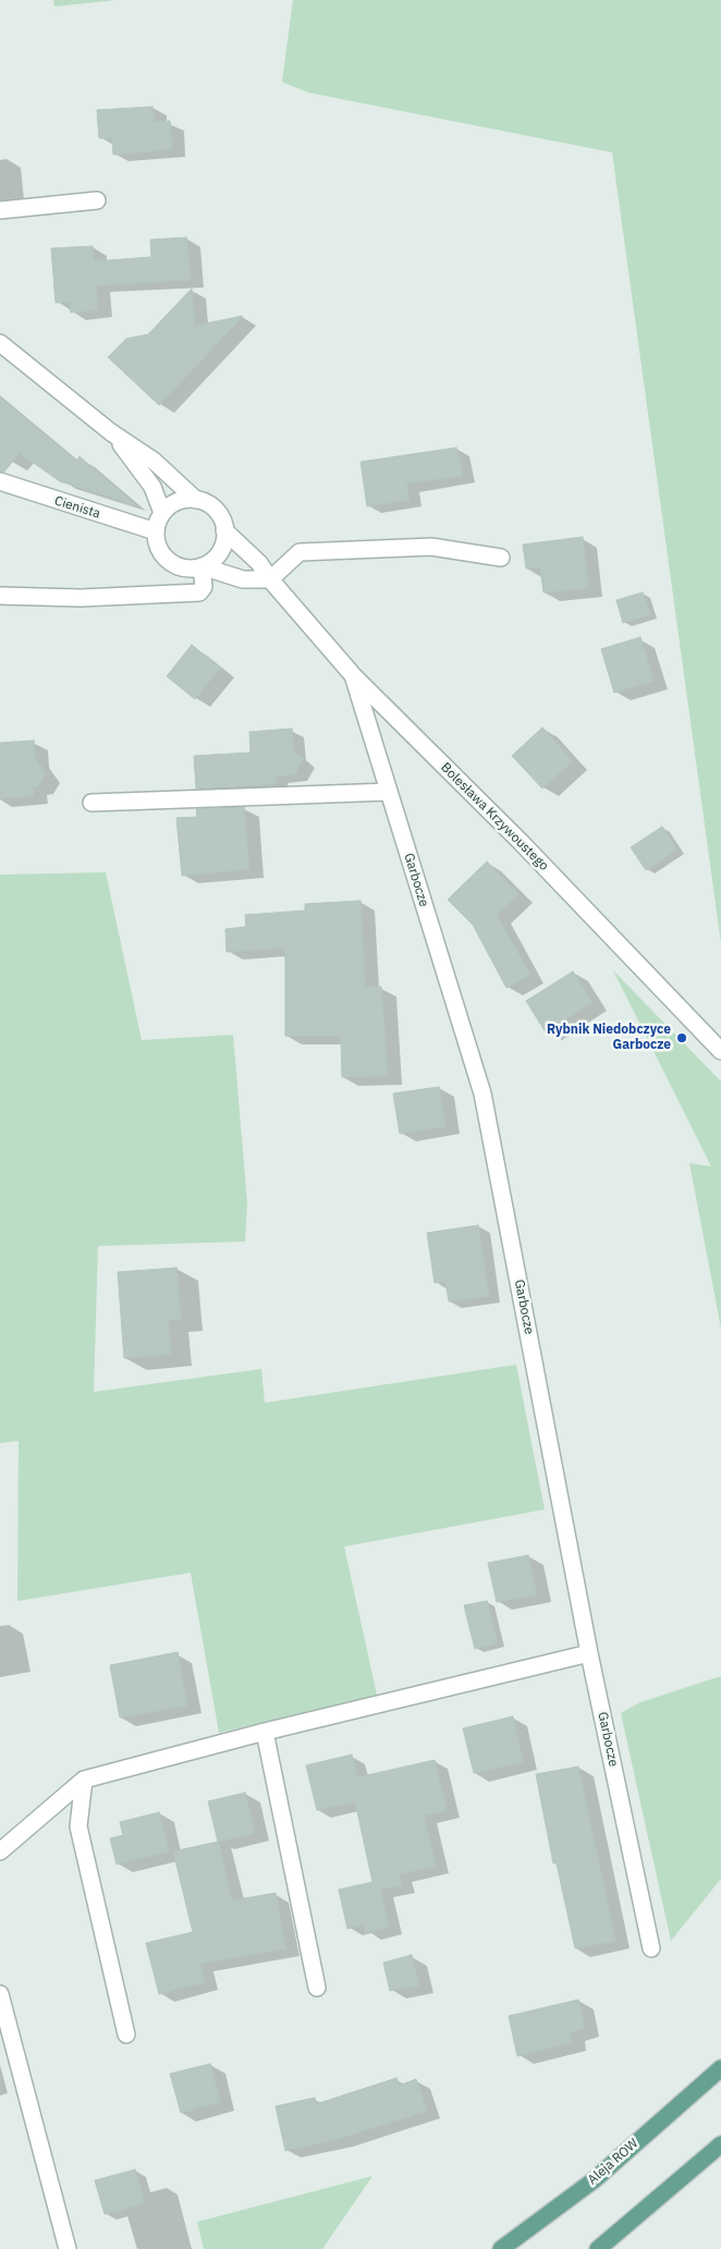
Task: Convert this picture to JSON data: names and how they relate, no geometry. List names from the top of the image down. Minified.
{"streets":{"main road":["Aleja ROW"],"street":["Cienista","Bolesława Krzywoustego","Garbocze"]},"crossings":[["Cienista","Bolesława Krzywoustego"],["Bolesława Krzywoustego","Garbocze"]],"places":["Rybnik Niedobczyce Garbocze"]}
